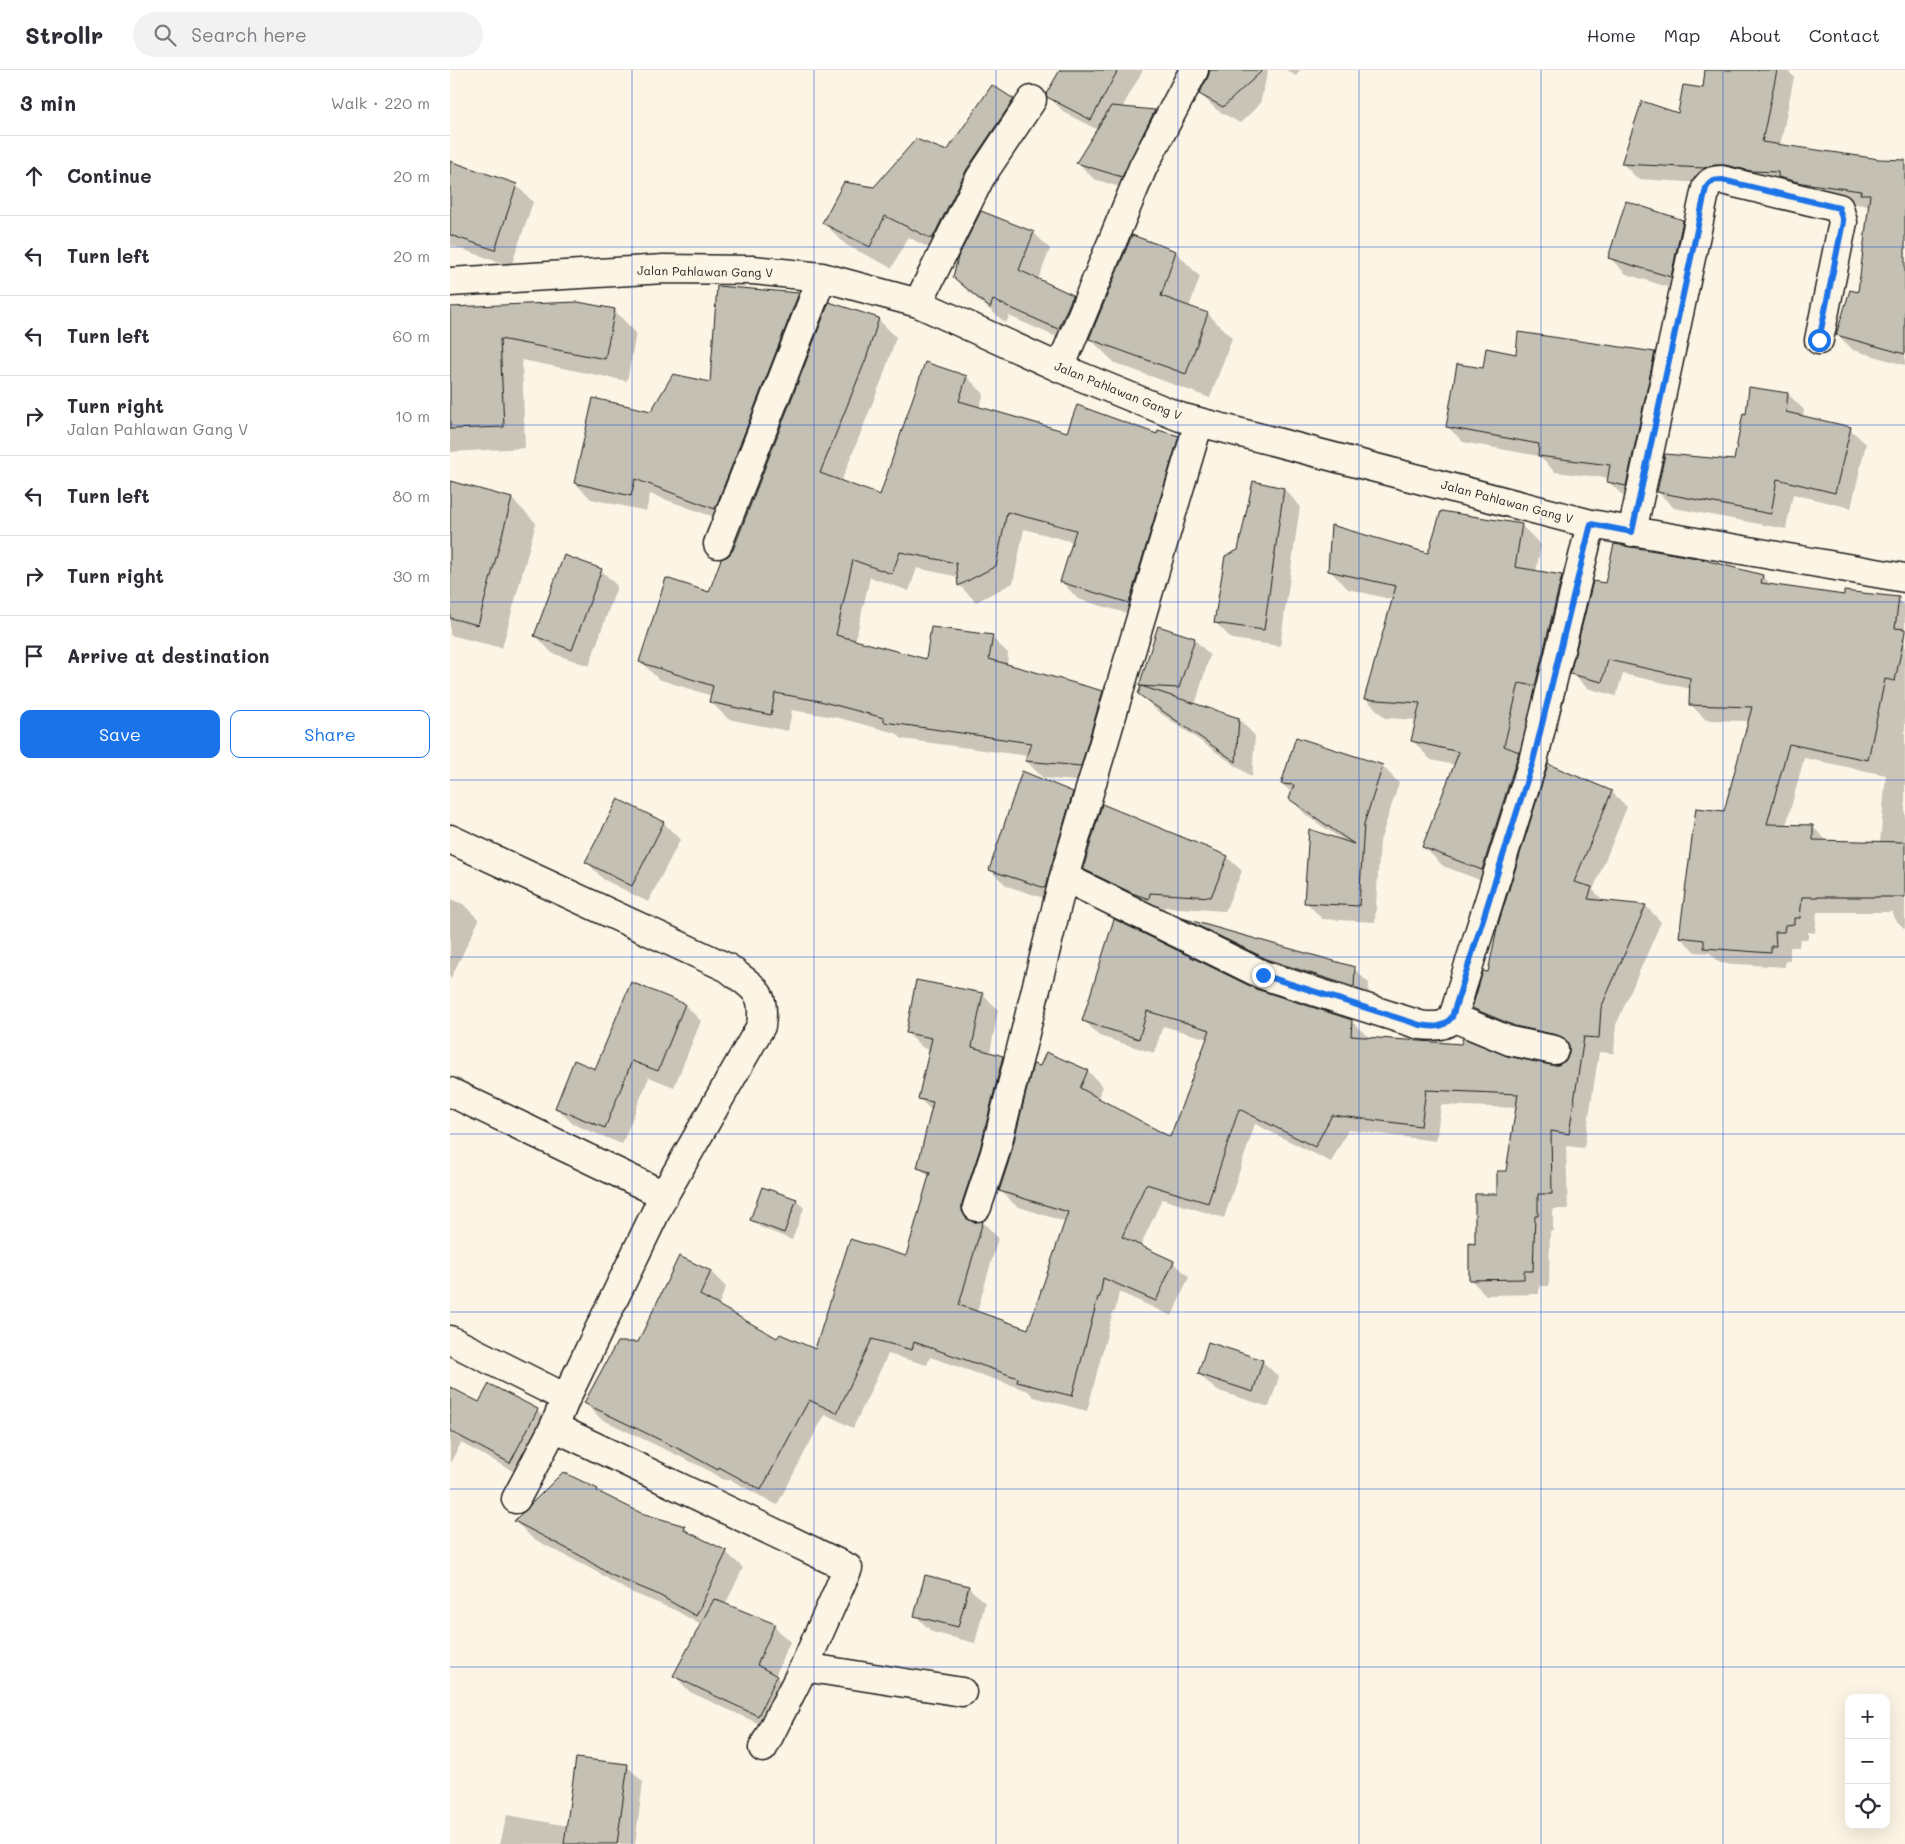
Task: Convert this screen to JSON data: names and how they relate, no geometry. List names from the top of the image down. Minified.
{"streets":{"street":["Jalan Pahlawan Gang V"]},"page":{"header":"Strollr","search":"Search here","nav":["Home","Map","About","Contact"],"heading":["3 min","Walk · 220 m"],"list":[["Continue","20 m"],["Turn left","20 m"],["Turn left","60 m"],["Turn right","Jalan Pahlawan Gang V","10 m"],["Turn left","80 m"],["Turn right","30 m"],"Arrive at destination"],"buttons":["Save","Share"],"map_buttons":["+","−"]}}
